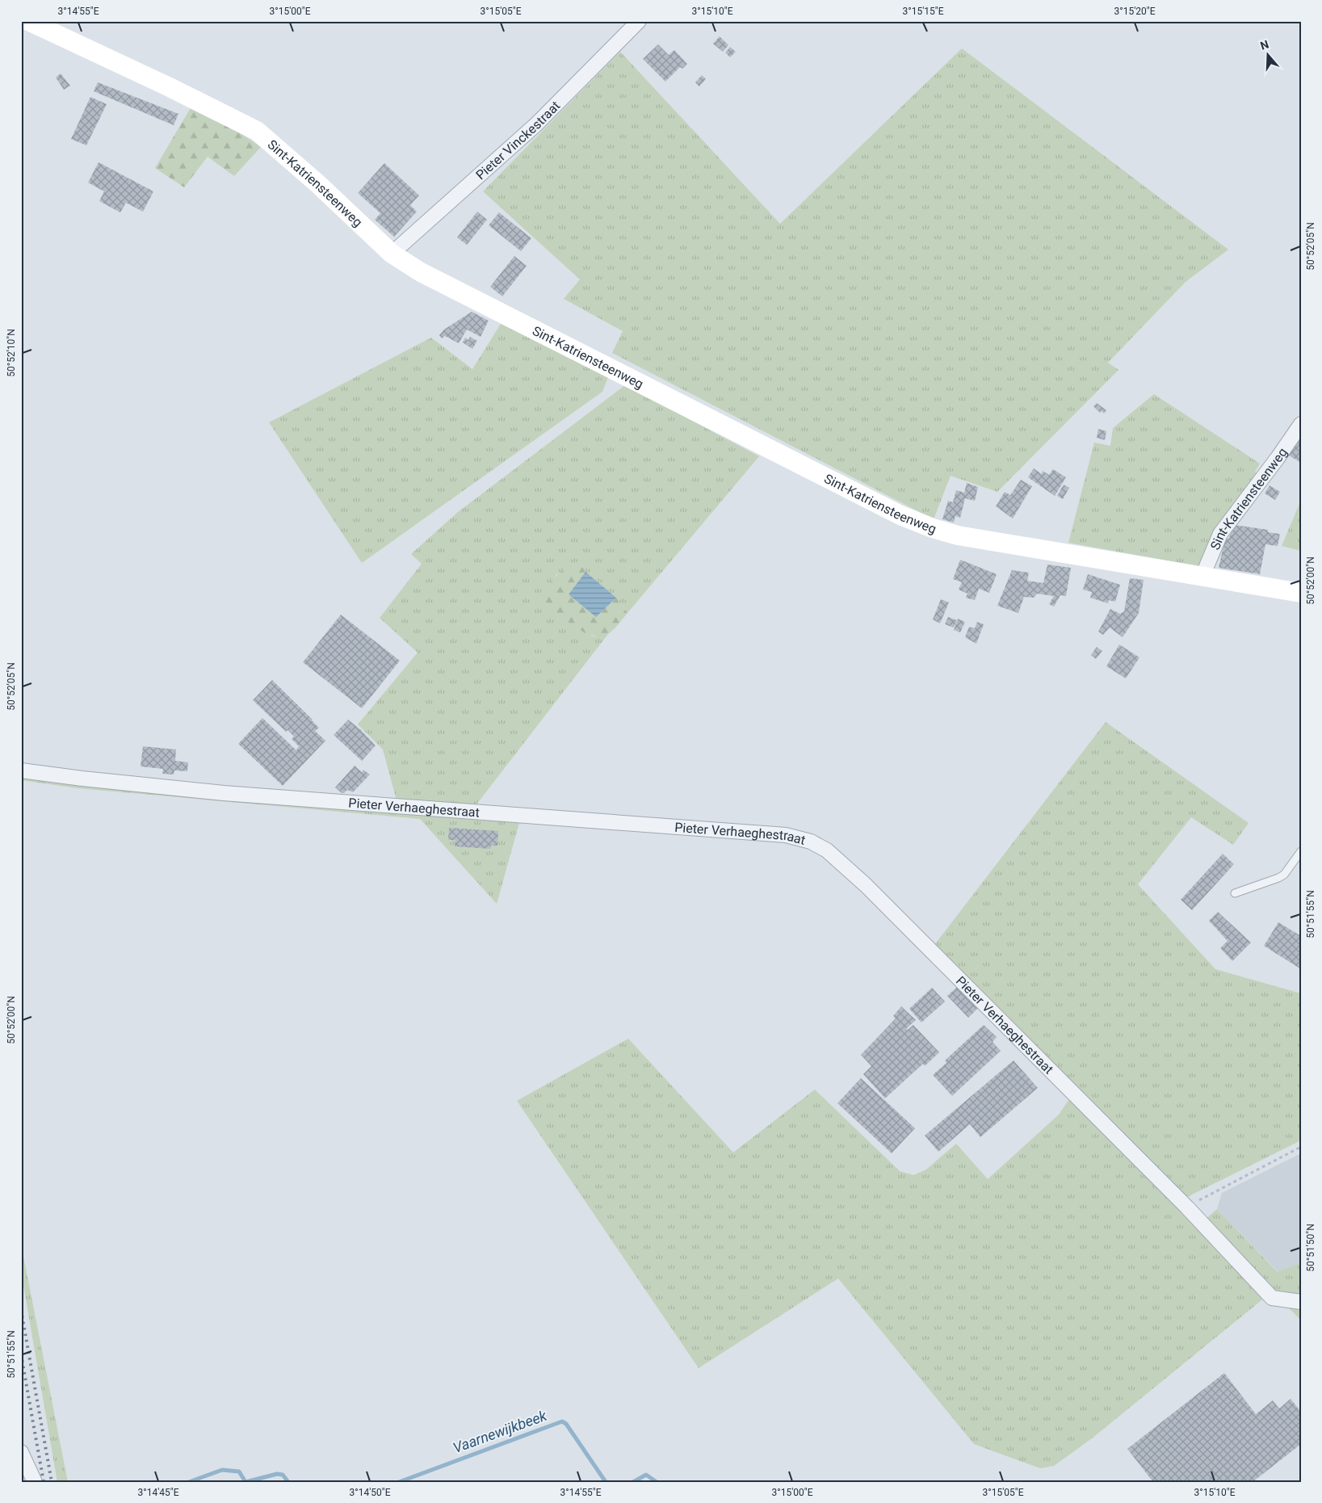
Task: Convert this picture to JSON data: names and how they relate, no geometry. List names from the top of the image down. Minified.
{"streets":{"street":["Pieter Vinckestraat","Sint-Katriensteenweg","Pieter Verhaeghestraat"]},"crossings":[["Pieter Vinckestraat","Sint-Katriensteenweg"]],"water":["Vaarnewijkbeek"],"north":"top","coordinates":["3°14'55\"E","3°15'00\"E","3°15'05\"E","3°15'10\"E","3°15'15\"E","3°15'20\"E","50°52'05\"N","50°52'10\"N","50°52'00\"N","50°51'55\"N","50°51'50\"N","3°14'45\"E","3°14'50\"E"]}
